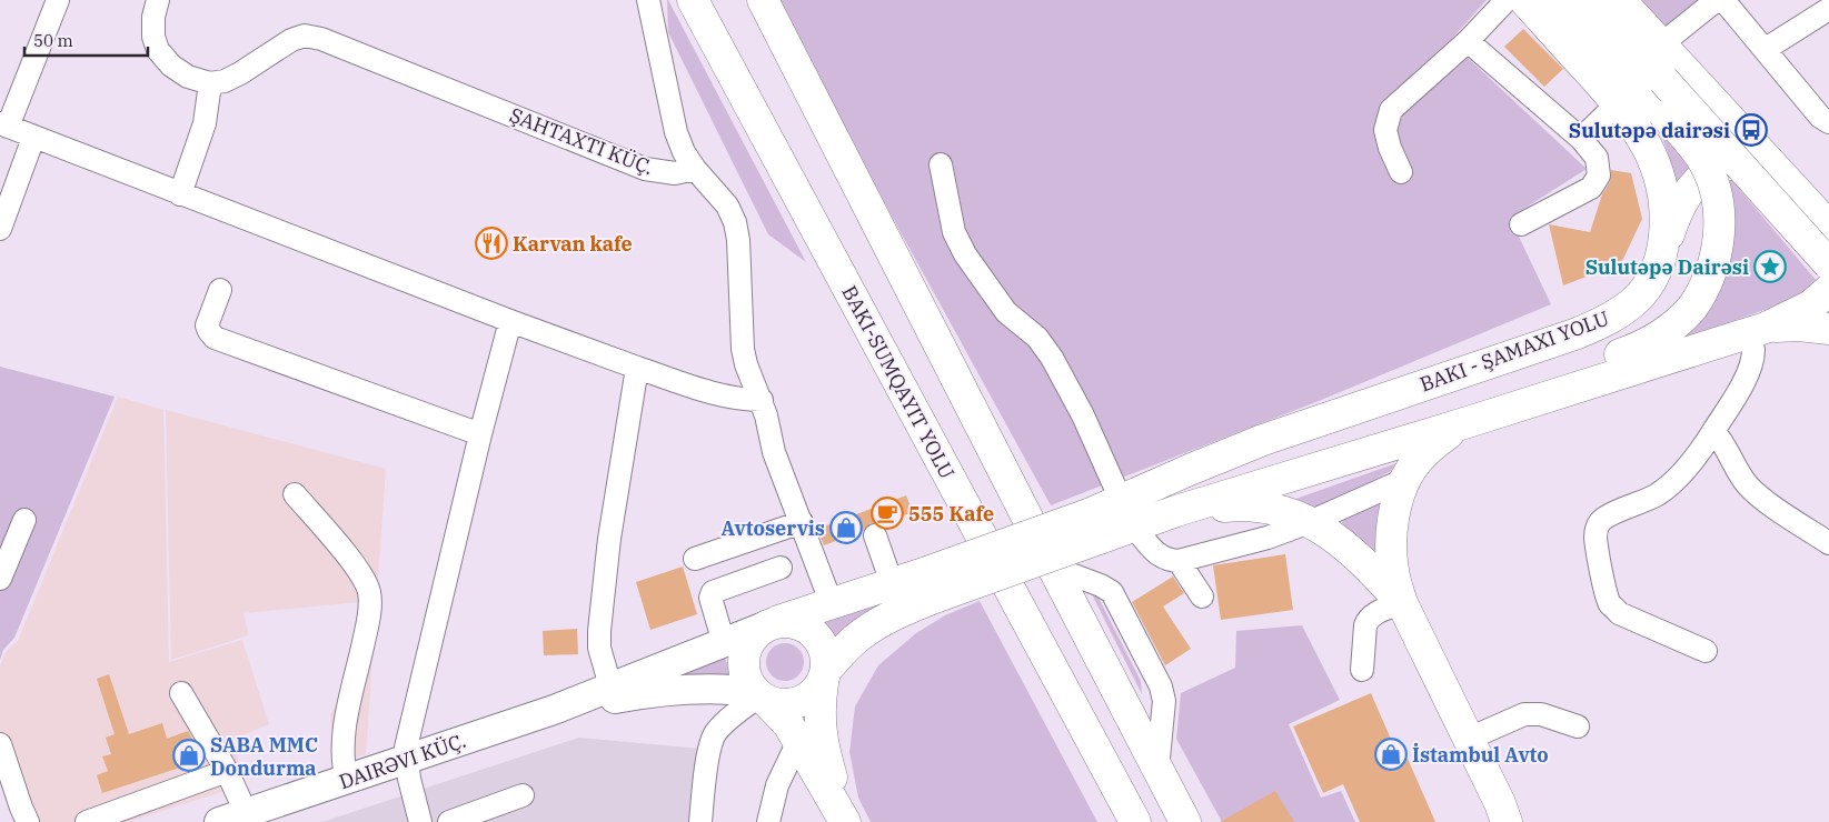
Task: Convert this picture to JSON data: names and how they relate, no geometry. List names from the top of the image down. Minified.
{"streets":{"main road":["DAIRƏVI KÜÇ."]},"places":{"bus stop":["Sulutəpə dairəsi"],"restaurant":["Karvan kafe"],"place":["Sulutəpə Dairəsi"],"cafe":["555 Kafe"],"shop":["Avtoservis","İstambul Avto","SABA MMC Dondurma"]},"scale_bar":"50 m"}
